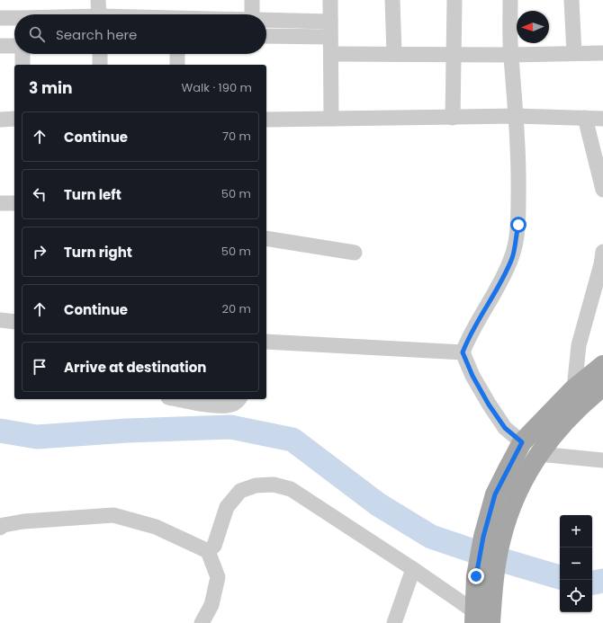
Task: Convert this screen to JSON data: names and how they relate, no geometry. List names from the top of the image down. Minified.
{"north":"left","page":{"search":"Search here","heading":["3 min","Walk · 190 m"],"list":[["Continue","70 m"],["Turn left","50 m"],["Turn right","50 m"],["Continue","20 m"],"Arrive at destination"],"map_buttons":["+","−"]}}
